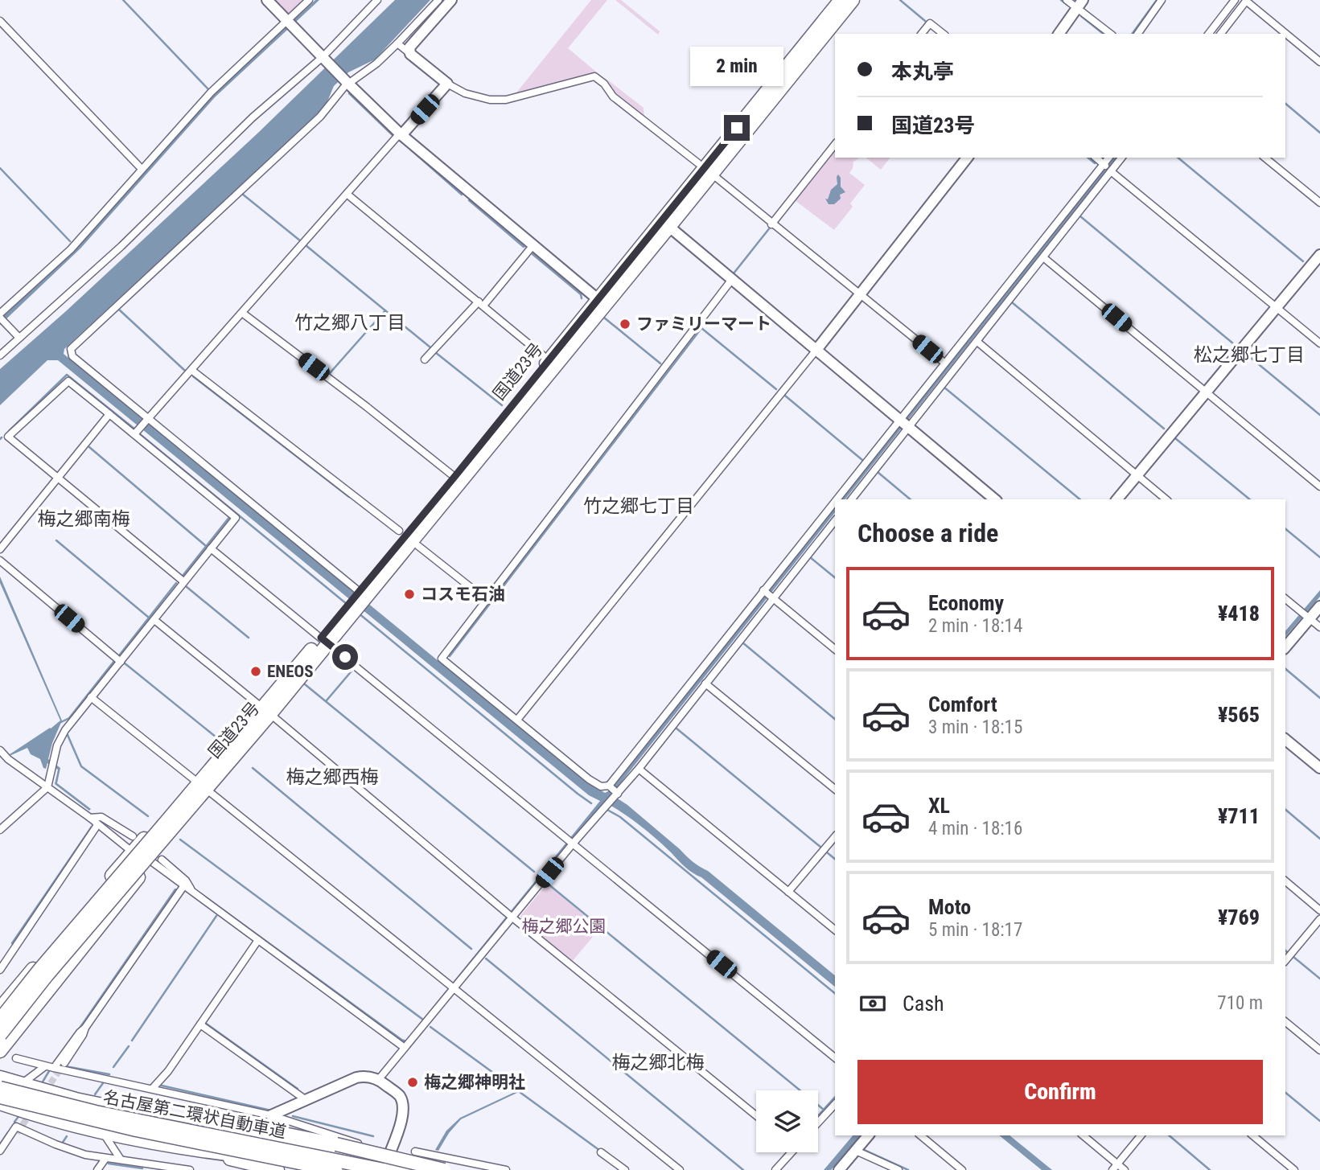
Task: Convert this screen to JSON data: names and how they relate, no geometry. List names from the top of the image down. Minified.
{"streets":{"highway":["国道23号","名古屋第二環状自動車道"]},"districts":["竹之郷八丁目","松之郷七丁目","竹之郷七丁目","梅之郷南梅","梅之郷西梅","梅之郷北梅"],"parks":["梅之郷公園"],"places":["ファミリーマート","コスモ石油","ENEOS","梅之郷神明社"],"page":{"banner":["本丸亭","国道23号"],"bubble":"2 min","heading":"Choose a ride","list":[{"name":"Economy","note":"2 min · 18:14","value":"¥418"},{"name":"Comfort","note":"3 min · 18:15","value":"¥565"},{"name":"XL","note":"4 min · 18:16","value":"¥711"},{"name":"Moto","note":"5 min · 18:17","value":"¥769"}],"pay":["Cash","710 m"],"buttons":"Confirm"}}
